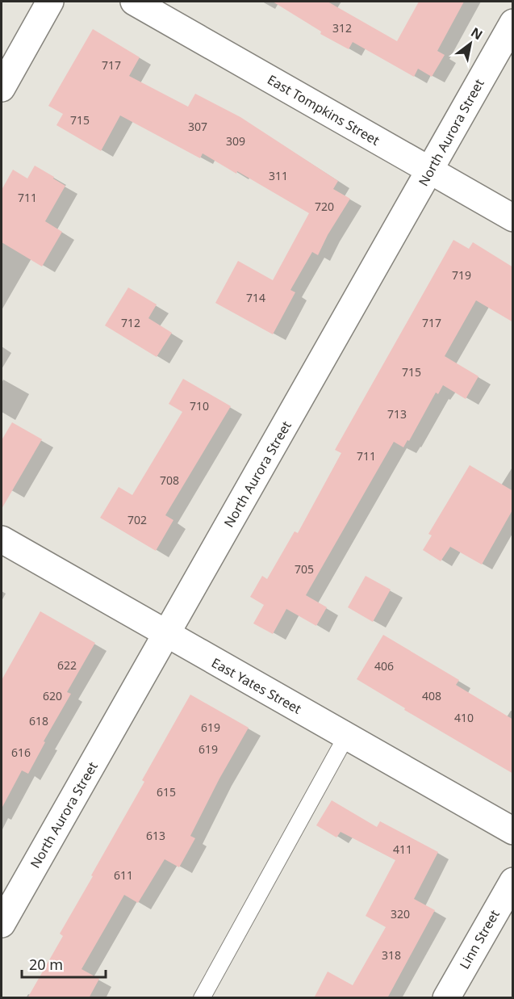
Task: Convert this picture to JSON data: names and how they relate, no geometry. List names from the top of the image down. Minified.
{"streets":{"street":["East Tompkins Street","North Aurora Street","East Yates Street","Linn Street"]},"crossings":[["East Tompkins Street","North Aurora Street"],["North Aurora Street","East Yates Street"]],"house_numbers":["312","717","715","307","309","311","711","720","719","714","712","717","715","710","713","711","708","702","705","622","406","620","408","410","618","619","619","616","615","613","411","611","320","318"],"scale_bar":"20 m","north":"top right"}
